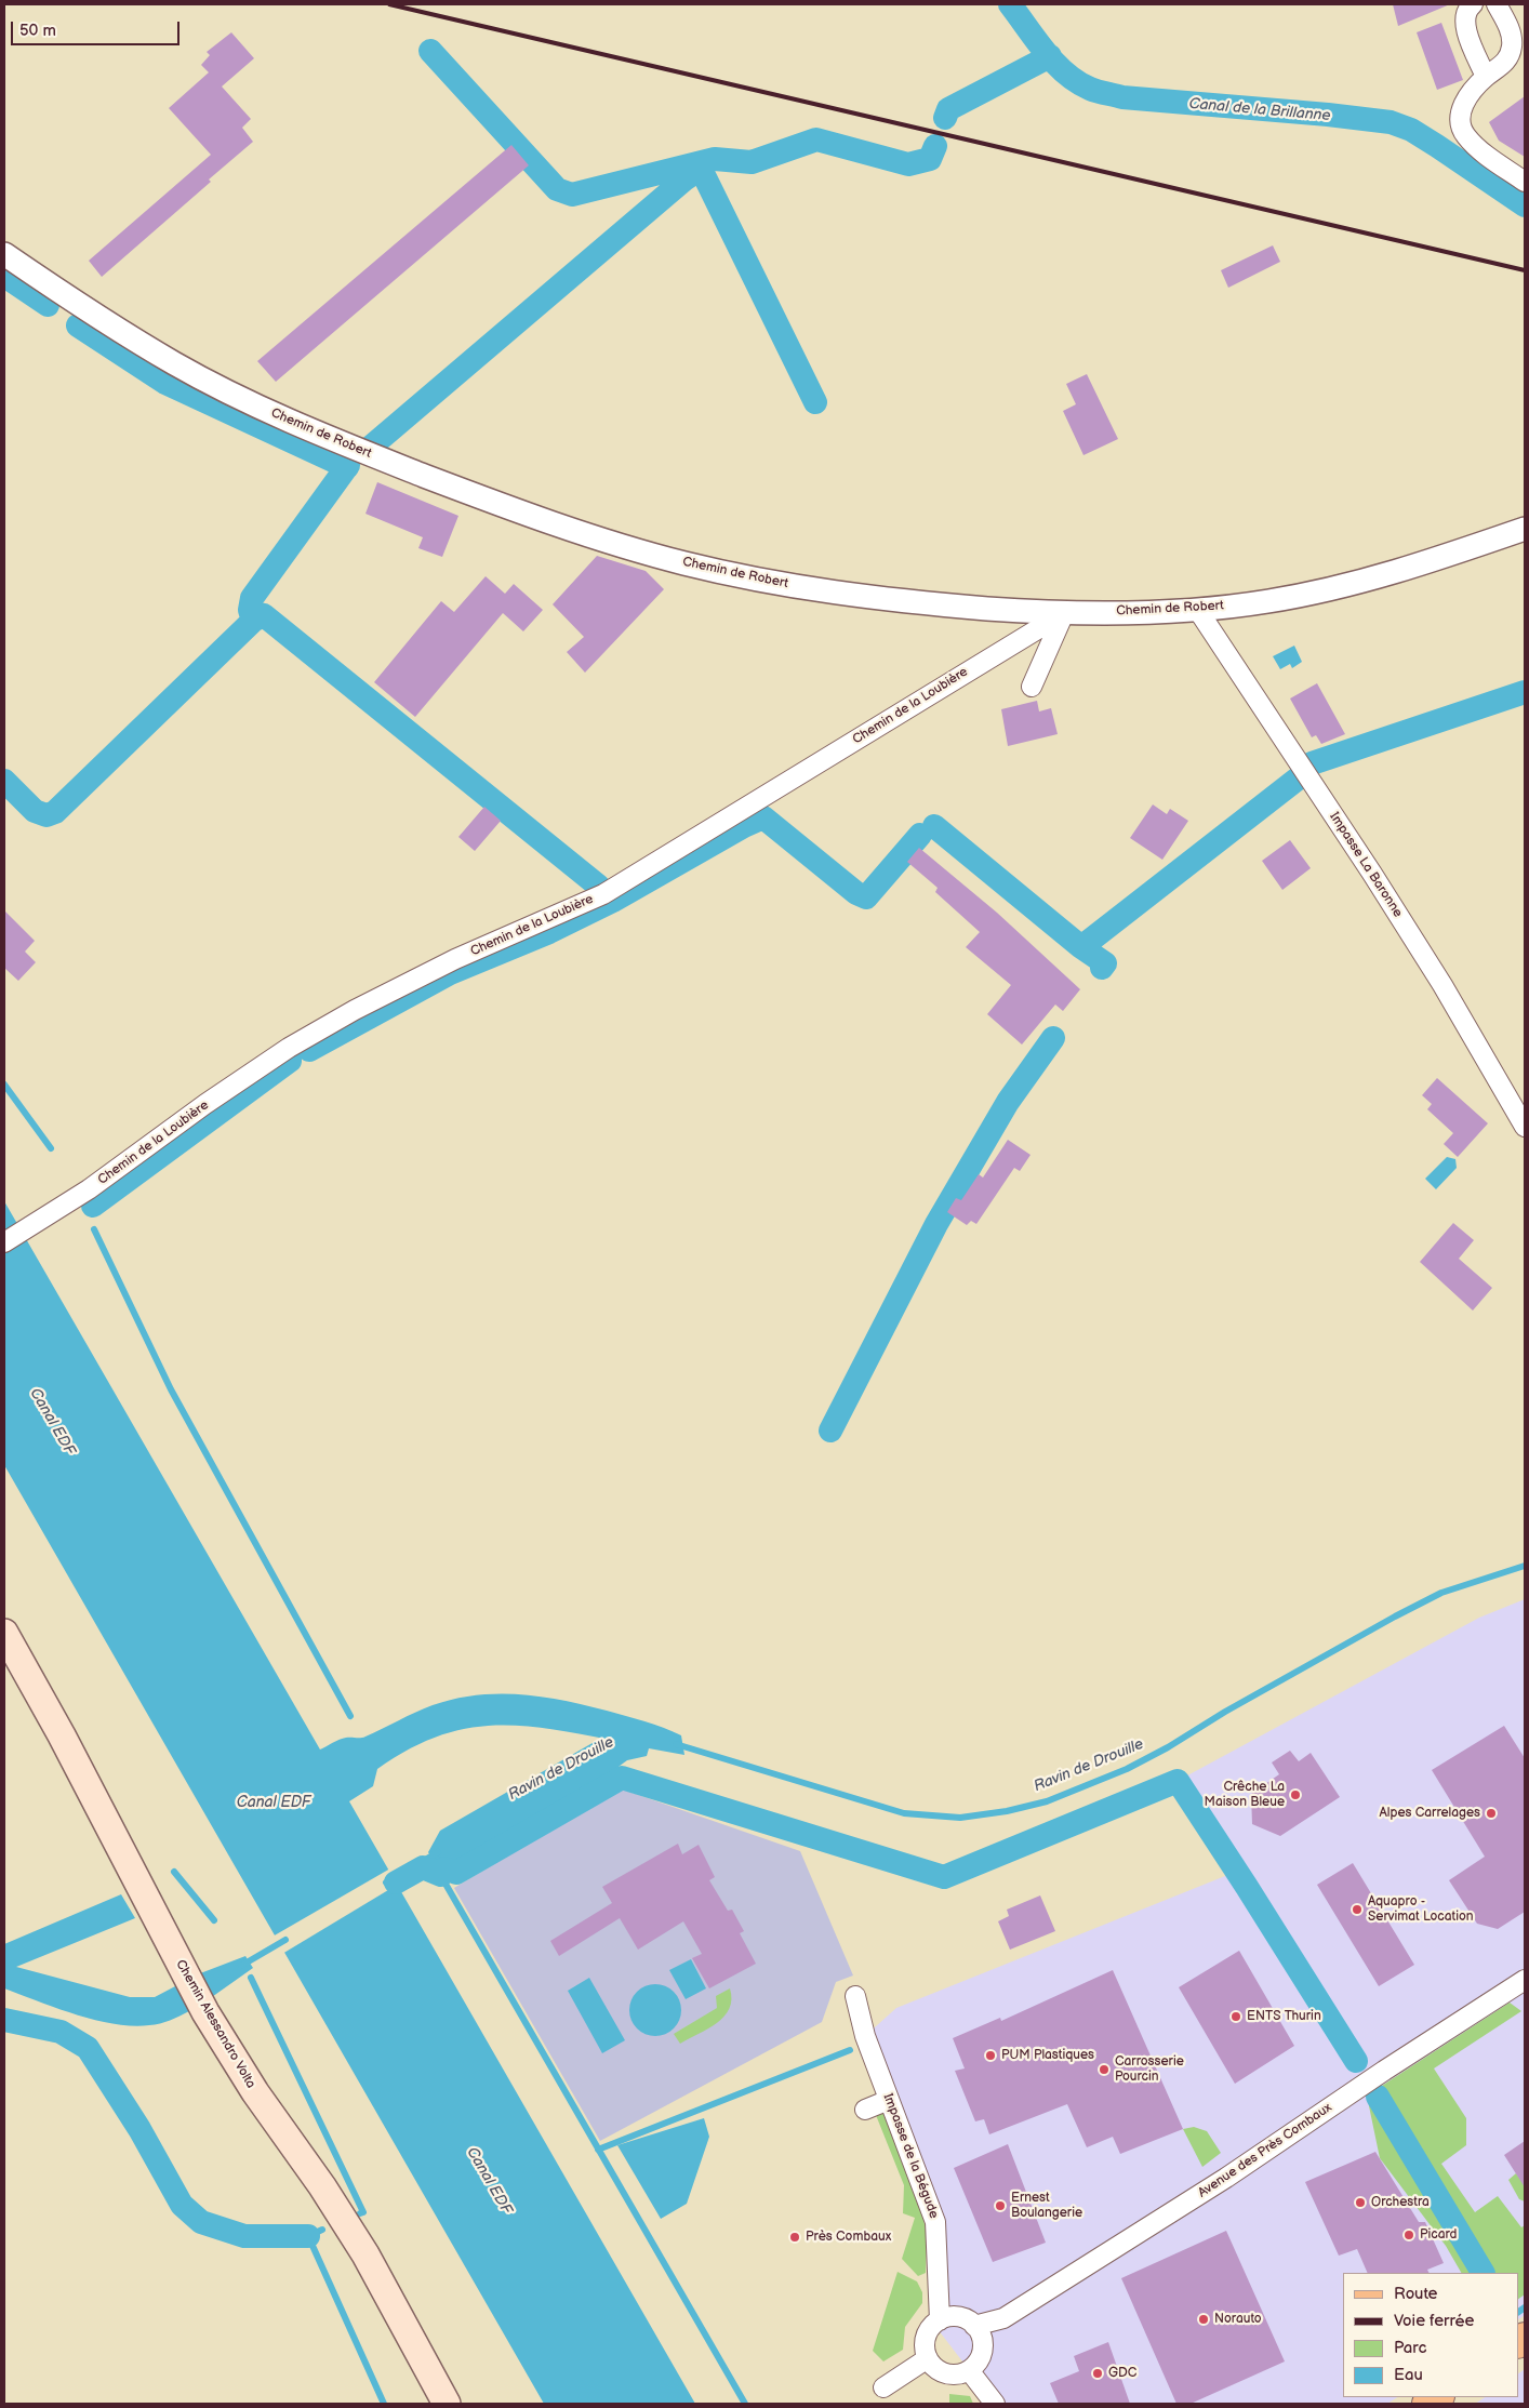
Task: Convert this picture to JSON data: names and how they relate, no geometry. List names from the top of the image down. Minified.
{"streets":{"main road":["Chemin Alessandro Volta"],"street":["Chemin de Robert","Chemin de la Loubière","Impasse La Baronne","Avenue des Près Combaux","Impasse de la Bégude"]},"crossings":[["Chemin de Robert","Chemin de la Loubière"],["Chemin de Robert","Impasse La Baronne"],["Avenue des Près Combaux","Impasse de la Bégude"]],"water":["Canal de la Brillanne","Canal EDF","Ravin de Drouille"],"places":["Crêche La Maison Bleue","Alpes Carrelages","Aquapro - Servimat Location","ENTS Thurin","PUM Plastiques","Carrosserie Pourcin","Orchestra","Ernest Boulangerie","Picard","Près Combaux","Norauto","GDC"],"legend":["Route","Voie ferrée","Parc","Eau"],"scale_bar":"50 m"}
